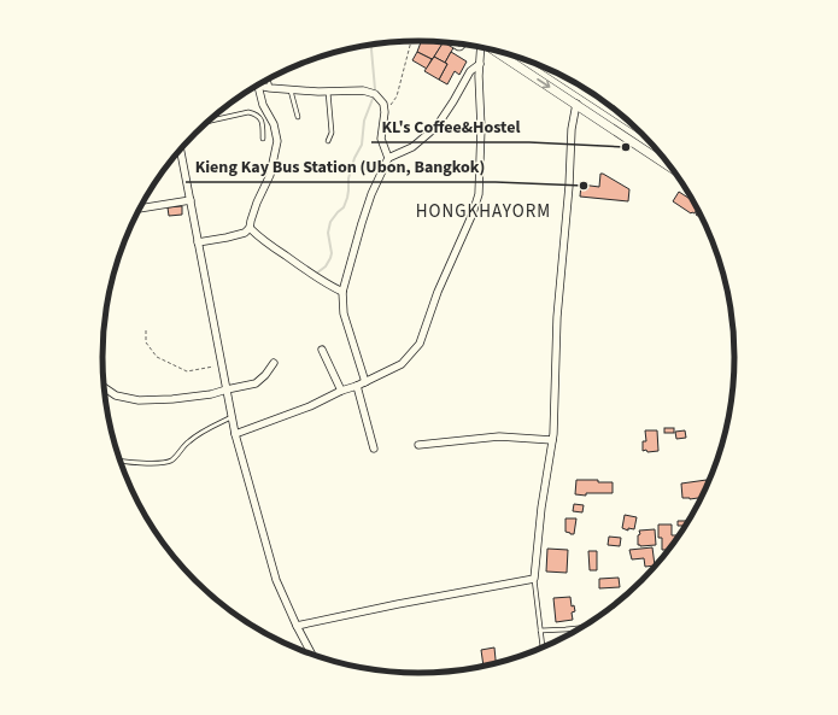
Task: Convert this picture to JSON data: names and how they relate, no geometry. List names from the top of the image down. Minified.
{"districts":["HONGKHAYORM"],"places":["KL's Coffee&Hostel","Kieng Kay Bus Station (Ubon, Bangkok)"]}
